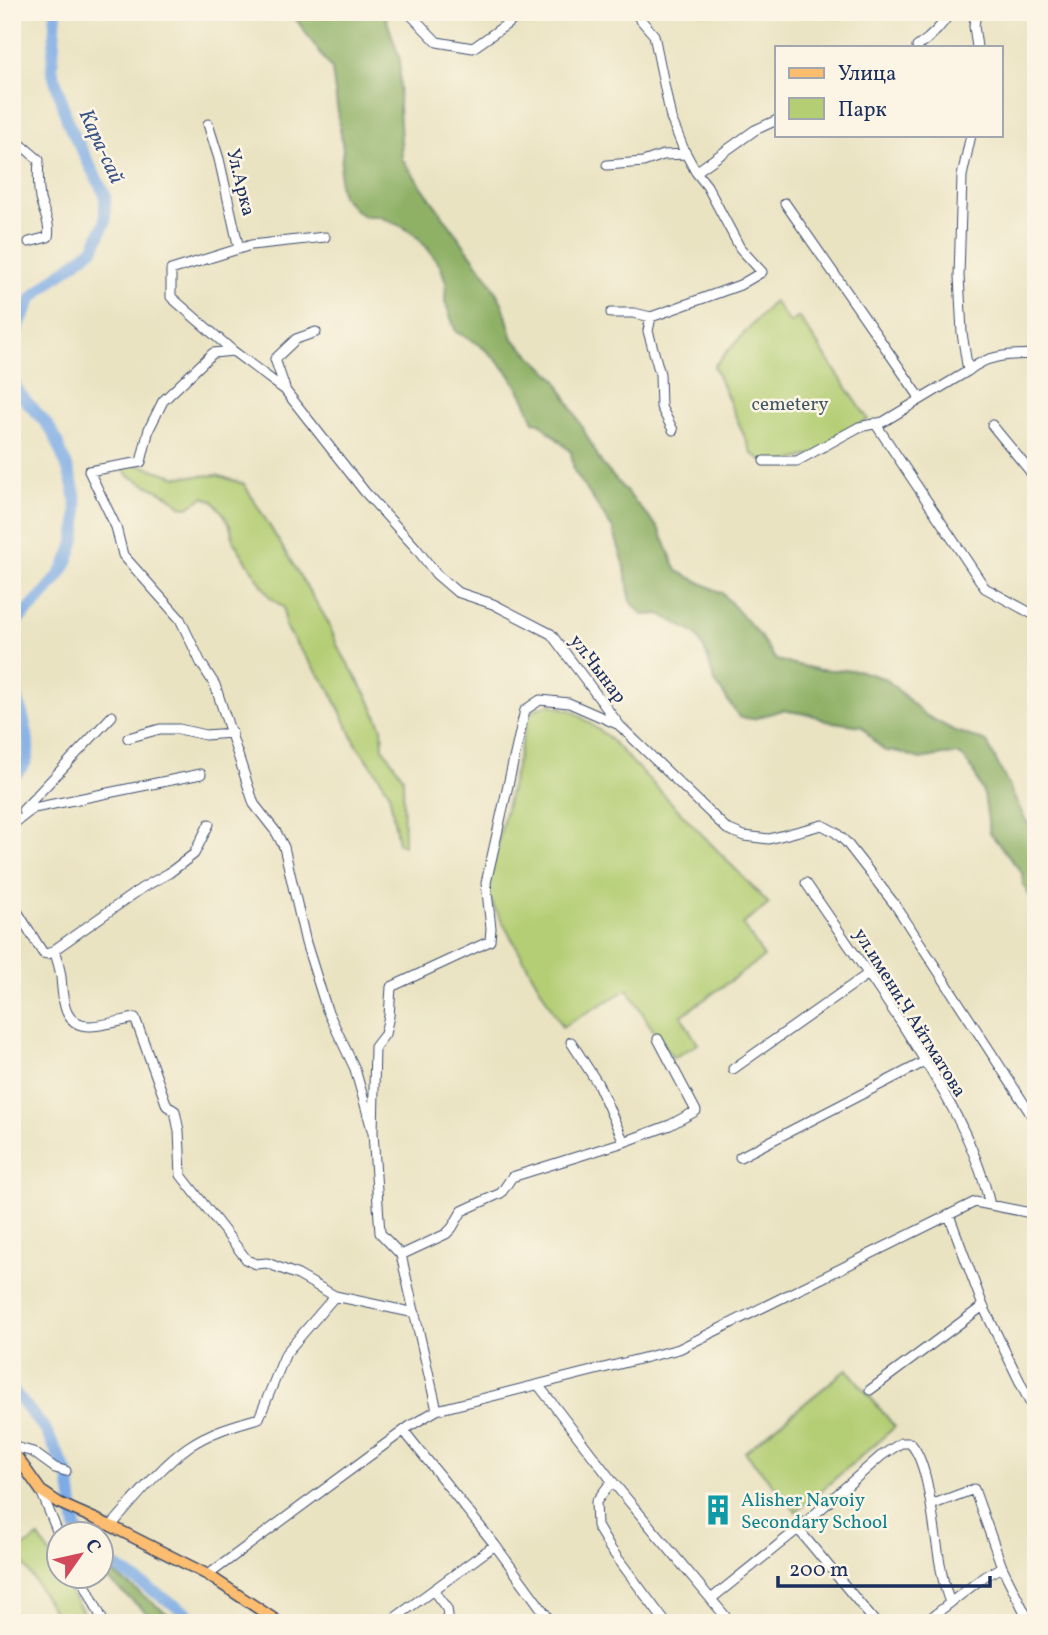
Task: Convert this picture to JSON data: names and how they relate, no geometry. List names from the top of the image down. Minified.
{"streets":{"street":["Ул.Арка","ул.Чынар","ул.имени.Ч Айтматова"]},"crossings":[["Ул.Арка","ул.Чынар"]],"water":["Кара-сай"],"parks":["cemetery"],"places":{"building":["Alisher Navoiy Secondary School"]},"legend":["Улица","Парк"],"scale_bar":"200 m","north":"top right"}
